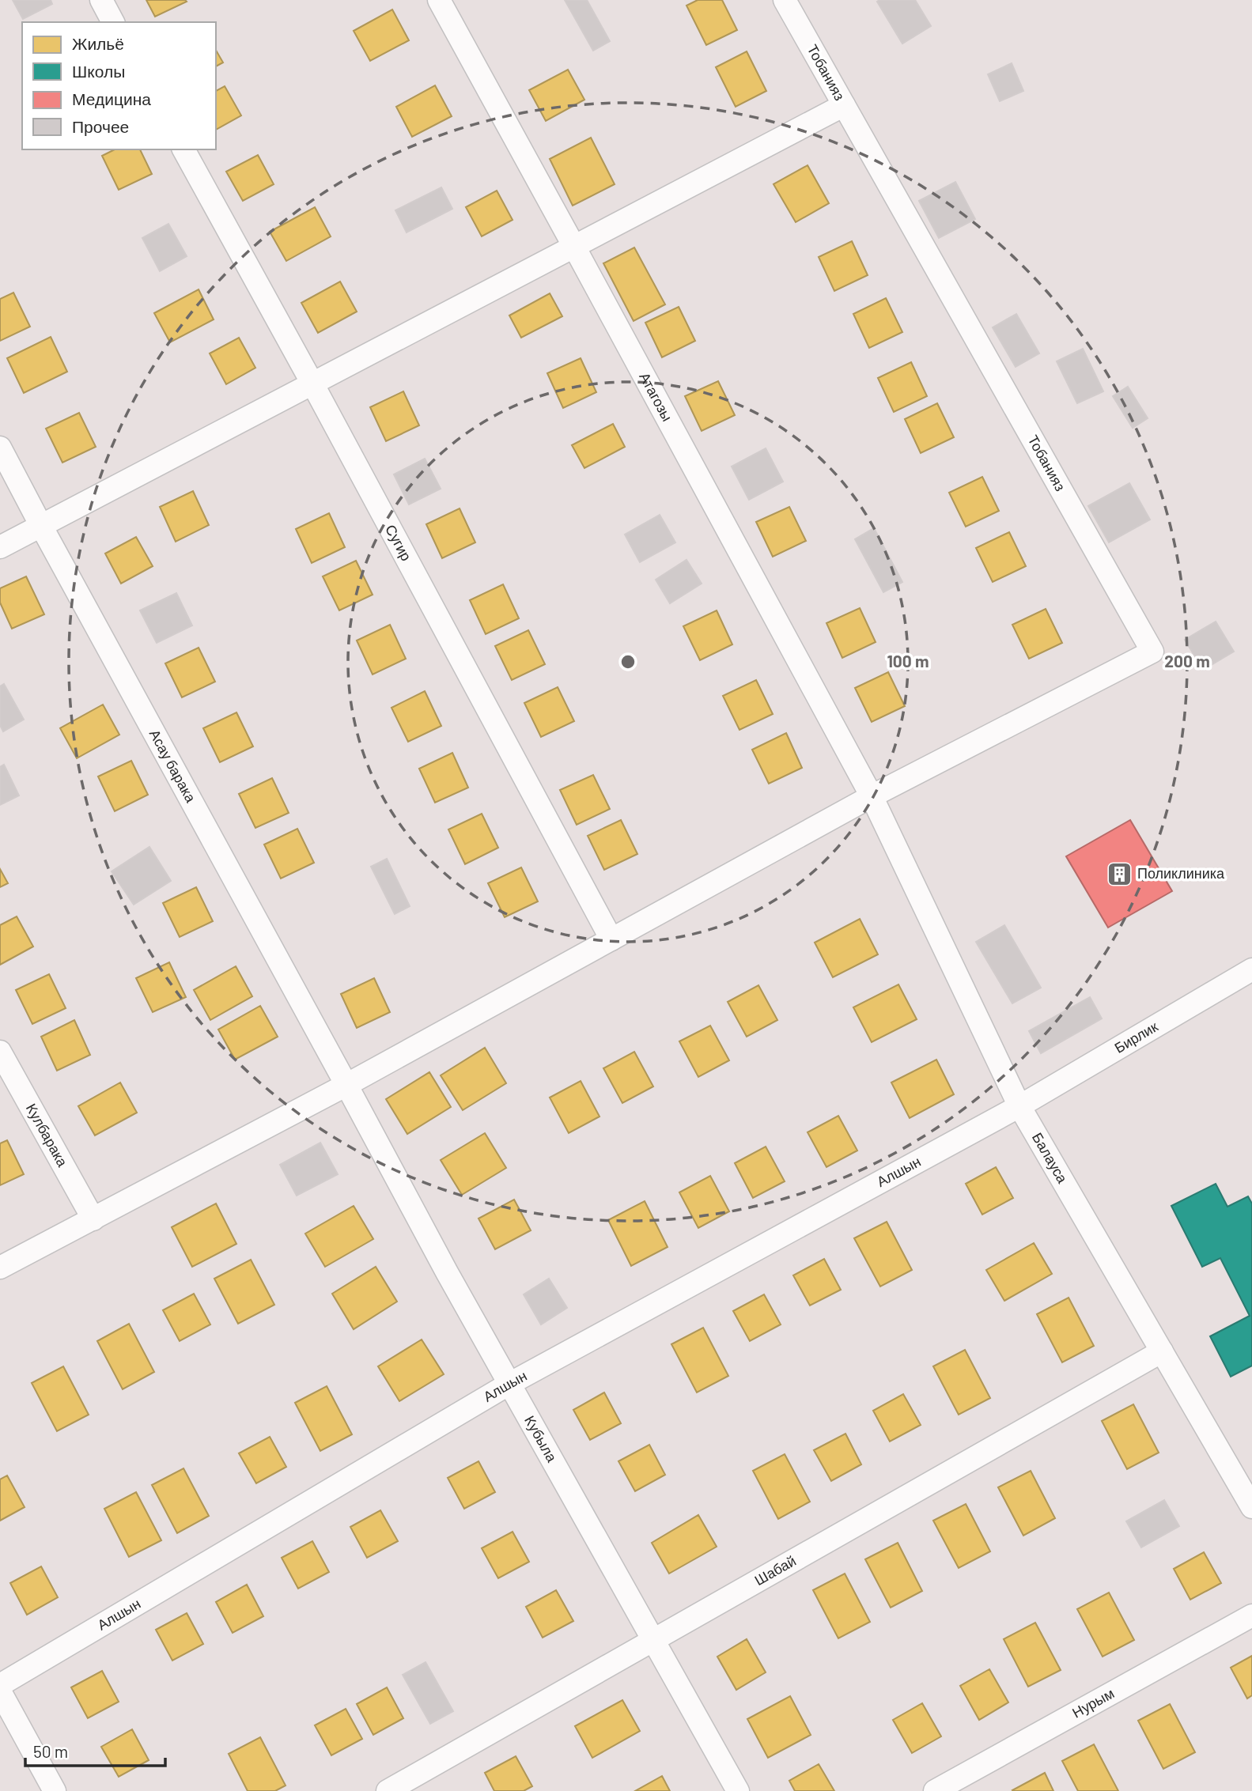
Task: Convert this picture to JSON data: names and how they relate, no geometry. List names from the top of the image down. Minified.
{"streets":{"street":["Тобанияз","Атагозы","Сугир","Асау барака","Бирлик","Кулбарака","Балауса","Алшын","Кубыла","Шабай","Нурым"]},"crossings":[["Тобанияз","Атагозы"],["Тобанияз","Балауса"],["Атагозы","Балауса"],["Асау барака","Кубыла"],["Бирлик","Балауса"],["Бирлик","Алшын"],["Балауса","Алшын"],["Балауса","Шабай"],["Алшын","Кубыла"],["Кубыла","Шабай"]],"places":{"building":["Поликлиника"]},"legend":["Жильё","Школы","Медицина","Прочее"],"scale_bar":"50 m","rings":["100 m","200 m"]}
